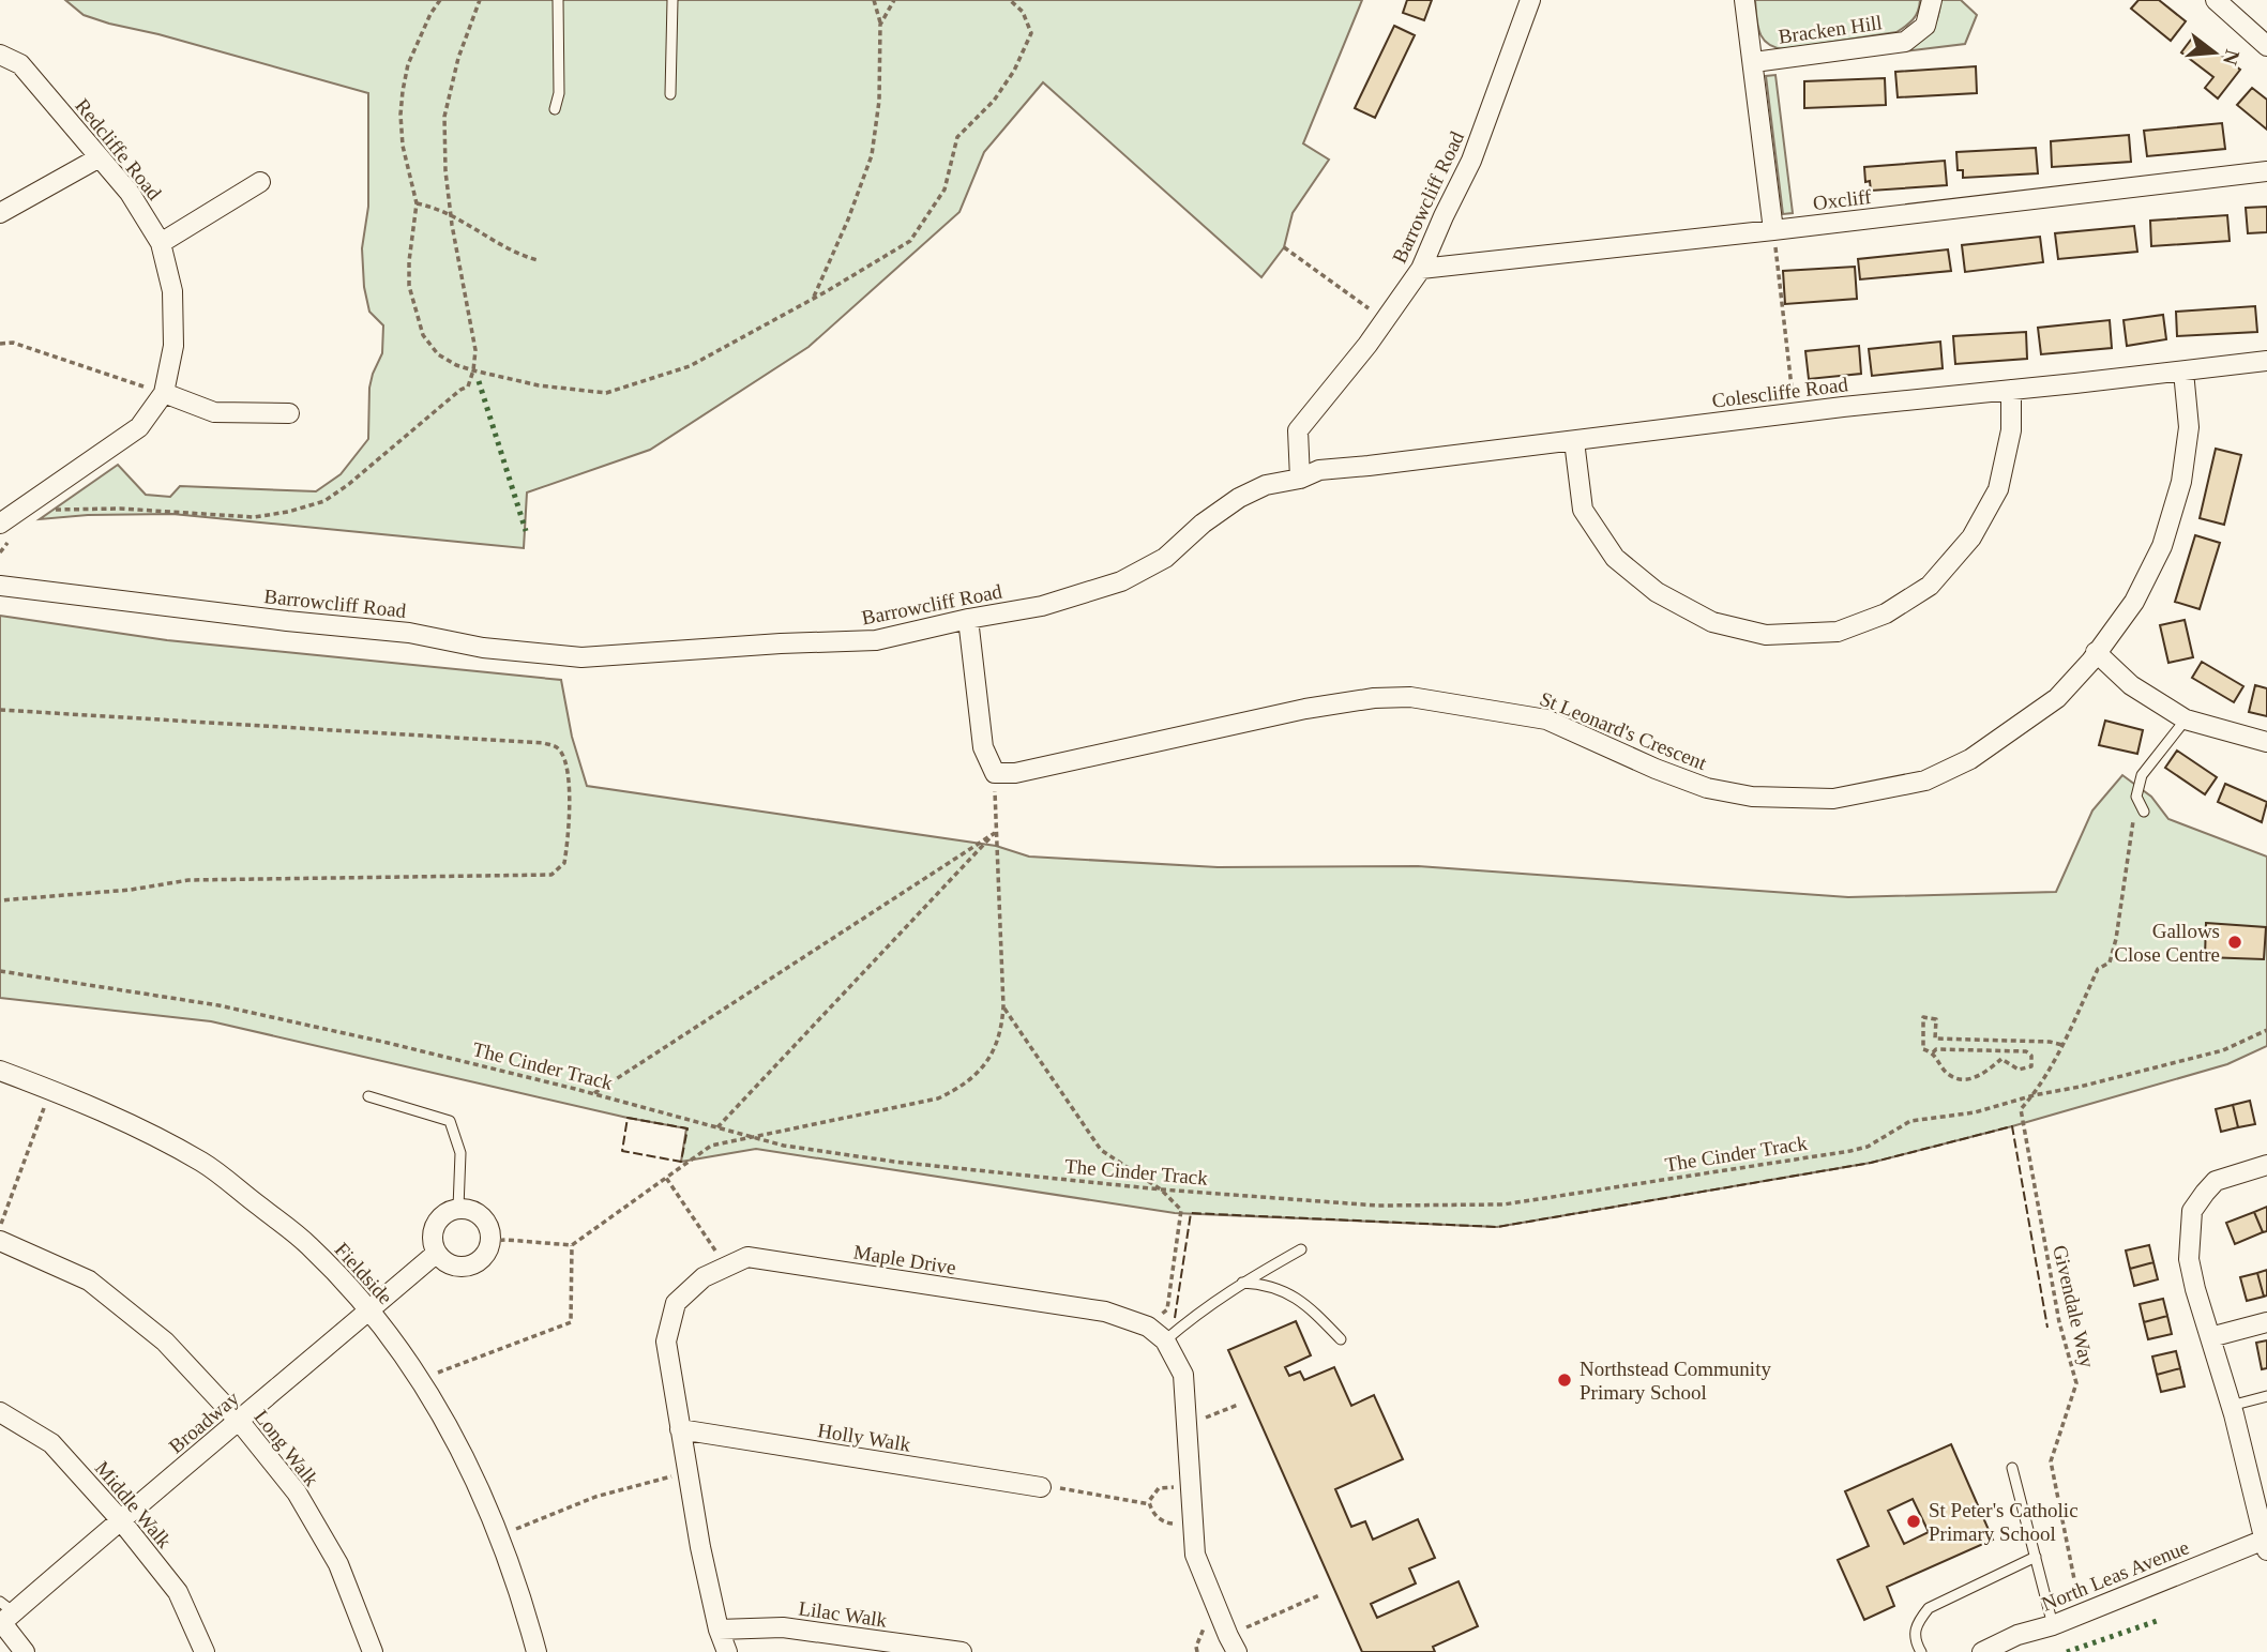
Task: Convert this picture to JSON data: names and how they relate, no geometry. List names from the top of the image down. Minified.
{"streets":{"street":["Bracken Hill","Redcliffe Road","Barrowcliff Road","Oxcliff","Colescliffe Road","St Leonard's Crescent","Maple Drive","Fieldside","Broadway","Holly Walk","Long Walk","Middle Walk","North Leas Avenue","Lilac Walk"],"path":["The Cinder Track","Givendale Way"]},"crossings":[["Bracken Hill","Oxcliff"],["Barrowcliff Road","Oxcliff"],["Barrowcliff Road","Colescliffe Road"],["Colescliffe Road","St Leonard's Crescent"],["The Cinder Track","Givendale Way"],["Maple Drive","Holly Walk"],["Maple Drive","Lilac Walk"],["Fieldside","Broadway"],["Givendale Way","North Leas Avenue"],["Broadway","Long Walk"],["Broadway","Middle Walk"]],"places":["Gallows Close Centre","Northstead Community Primary School","St Peter's Catholic Primary School"],"north":"right"}
